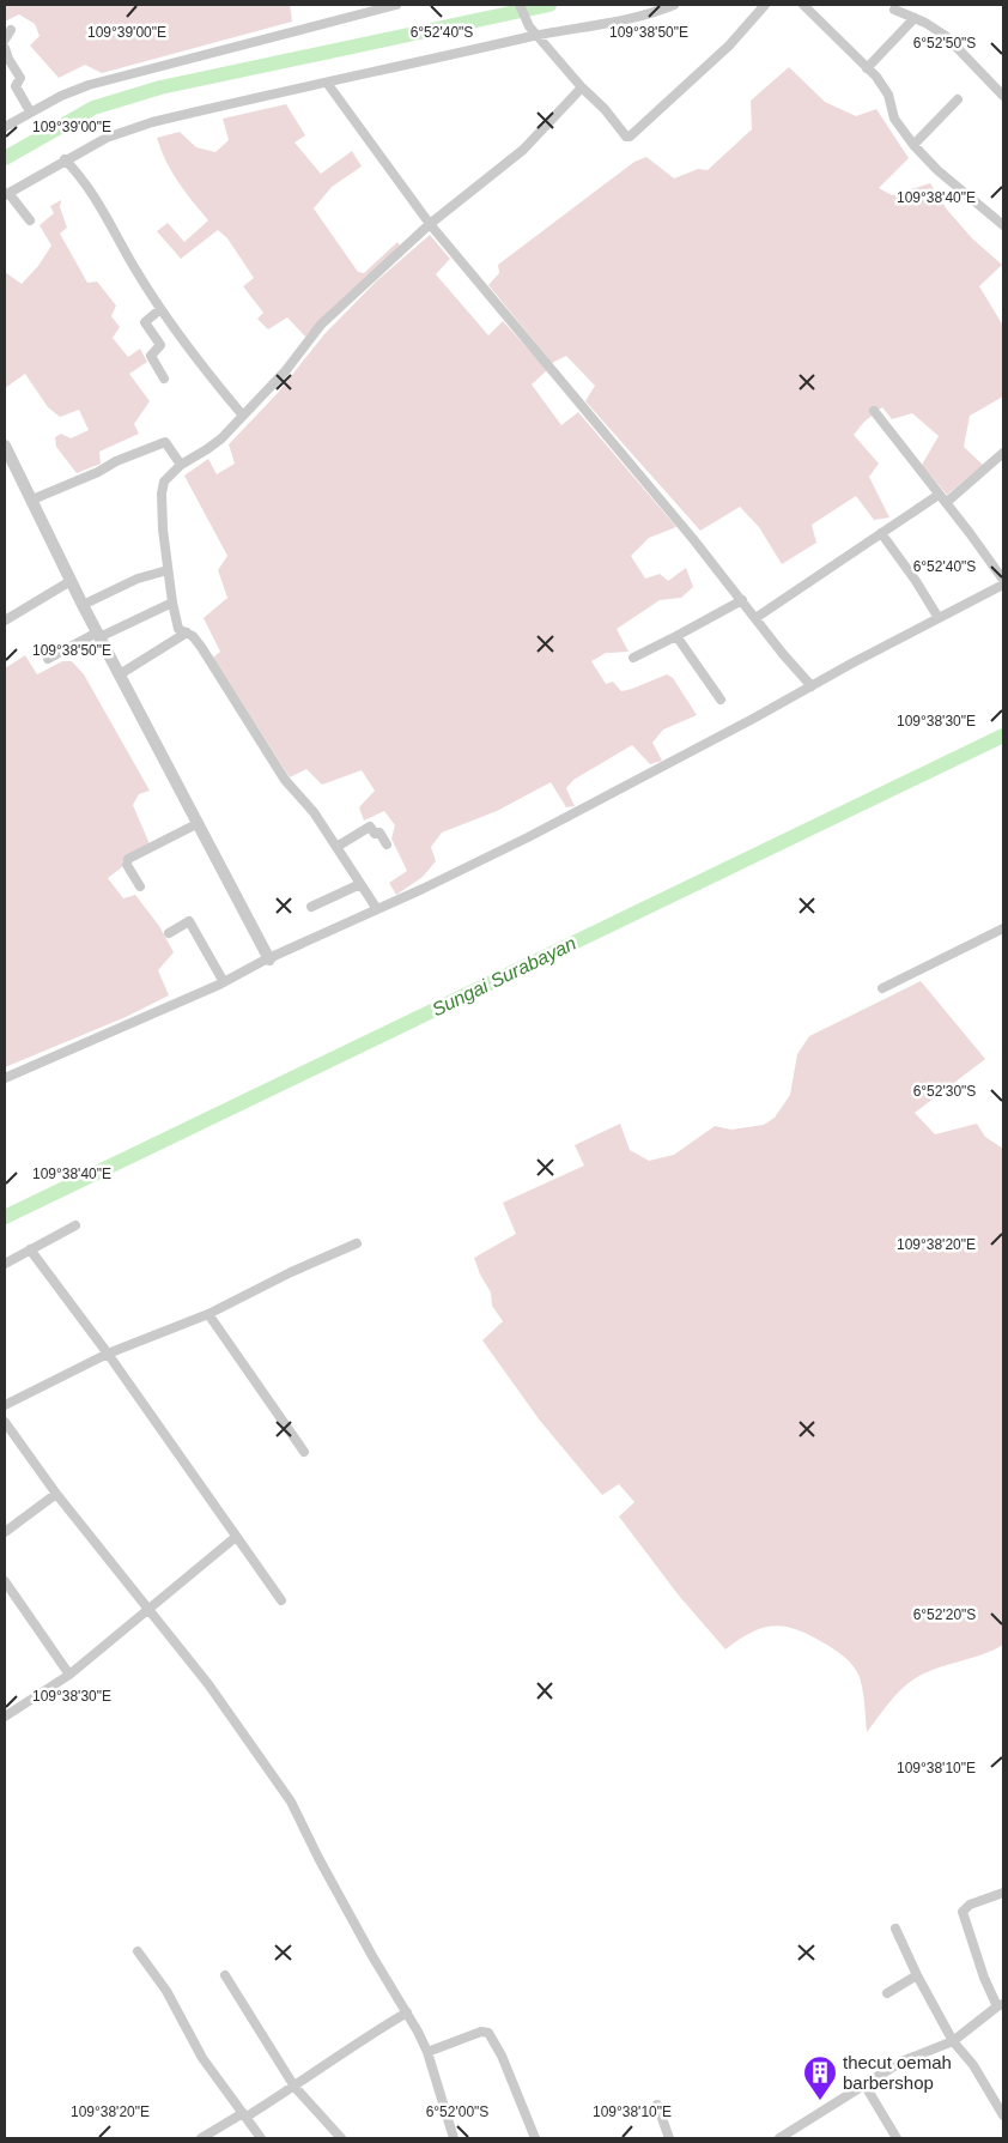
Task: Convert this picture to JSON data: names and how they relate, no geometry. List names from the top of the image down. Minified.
{"water":["Sungai Surabayan"],"places":{"building":["thecut oemah barbershop"]},"coordinates":["109°39'00\"E","6°52'40\"S","109°38'50\"E","6°52'50\"S","109°38'40\"E","109°38'30\"E","6°52'30\"S","109°38'20\"E","6°52'20\"S","109°38'10\"E","6°52'00\"S"]}
